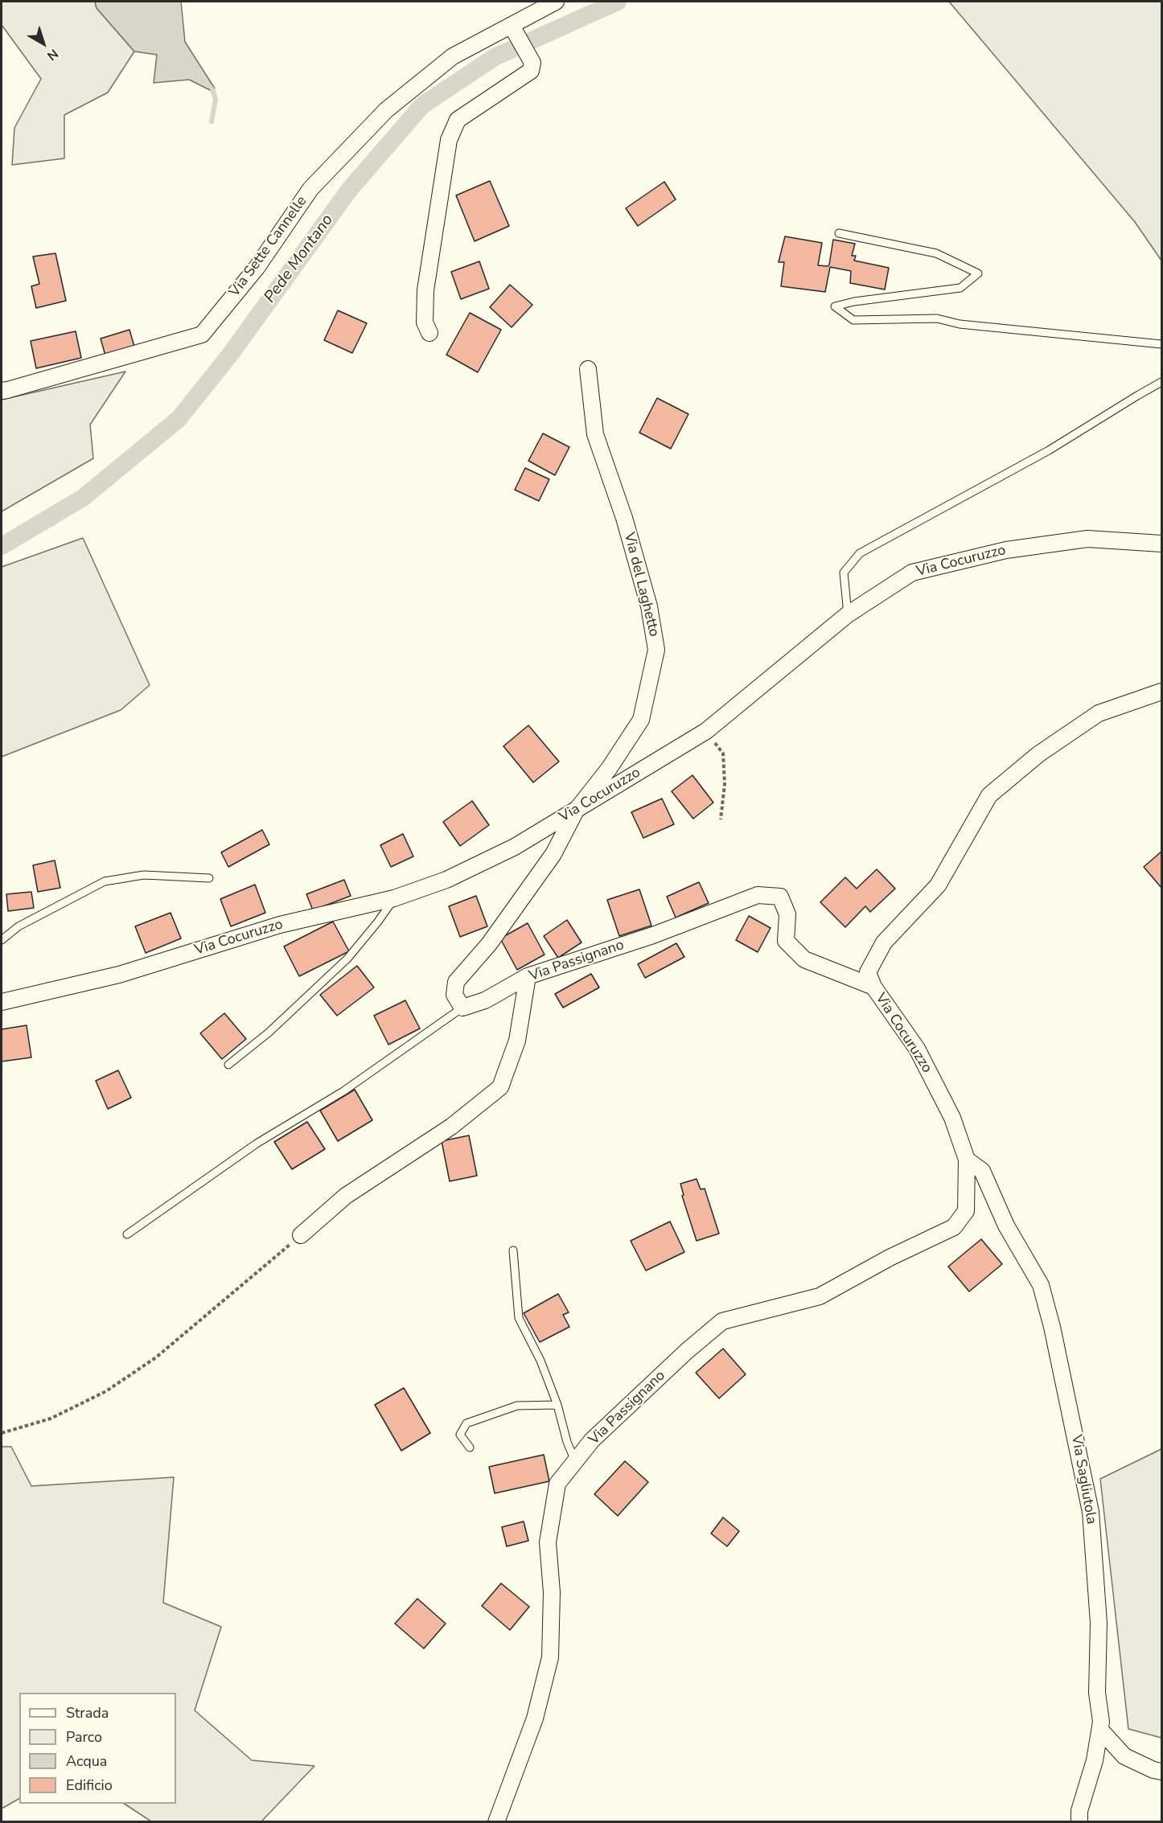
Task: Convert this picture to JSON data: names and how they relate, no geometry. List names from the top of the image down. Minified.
{"streets":{"street":["Via Sette Cannelle","Via Cocuruzzo","Via del Laghetto","Via Passignano","Via Sagliutola"]},"crossings":[["Via Cocuruzzo","Via del Laghetto"],["Via Cocuruzzo","Via Passignano"],["Via Cocuruzzo","Via Sagliutola"],["Via Passignano","Via Sagliutola"]],"water":["Pede Montano"],"legend":["Strada","Parco","Acqua","Edificio"],"north":"bottom right"}
